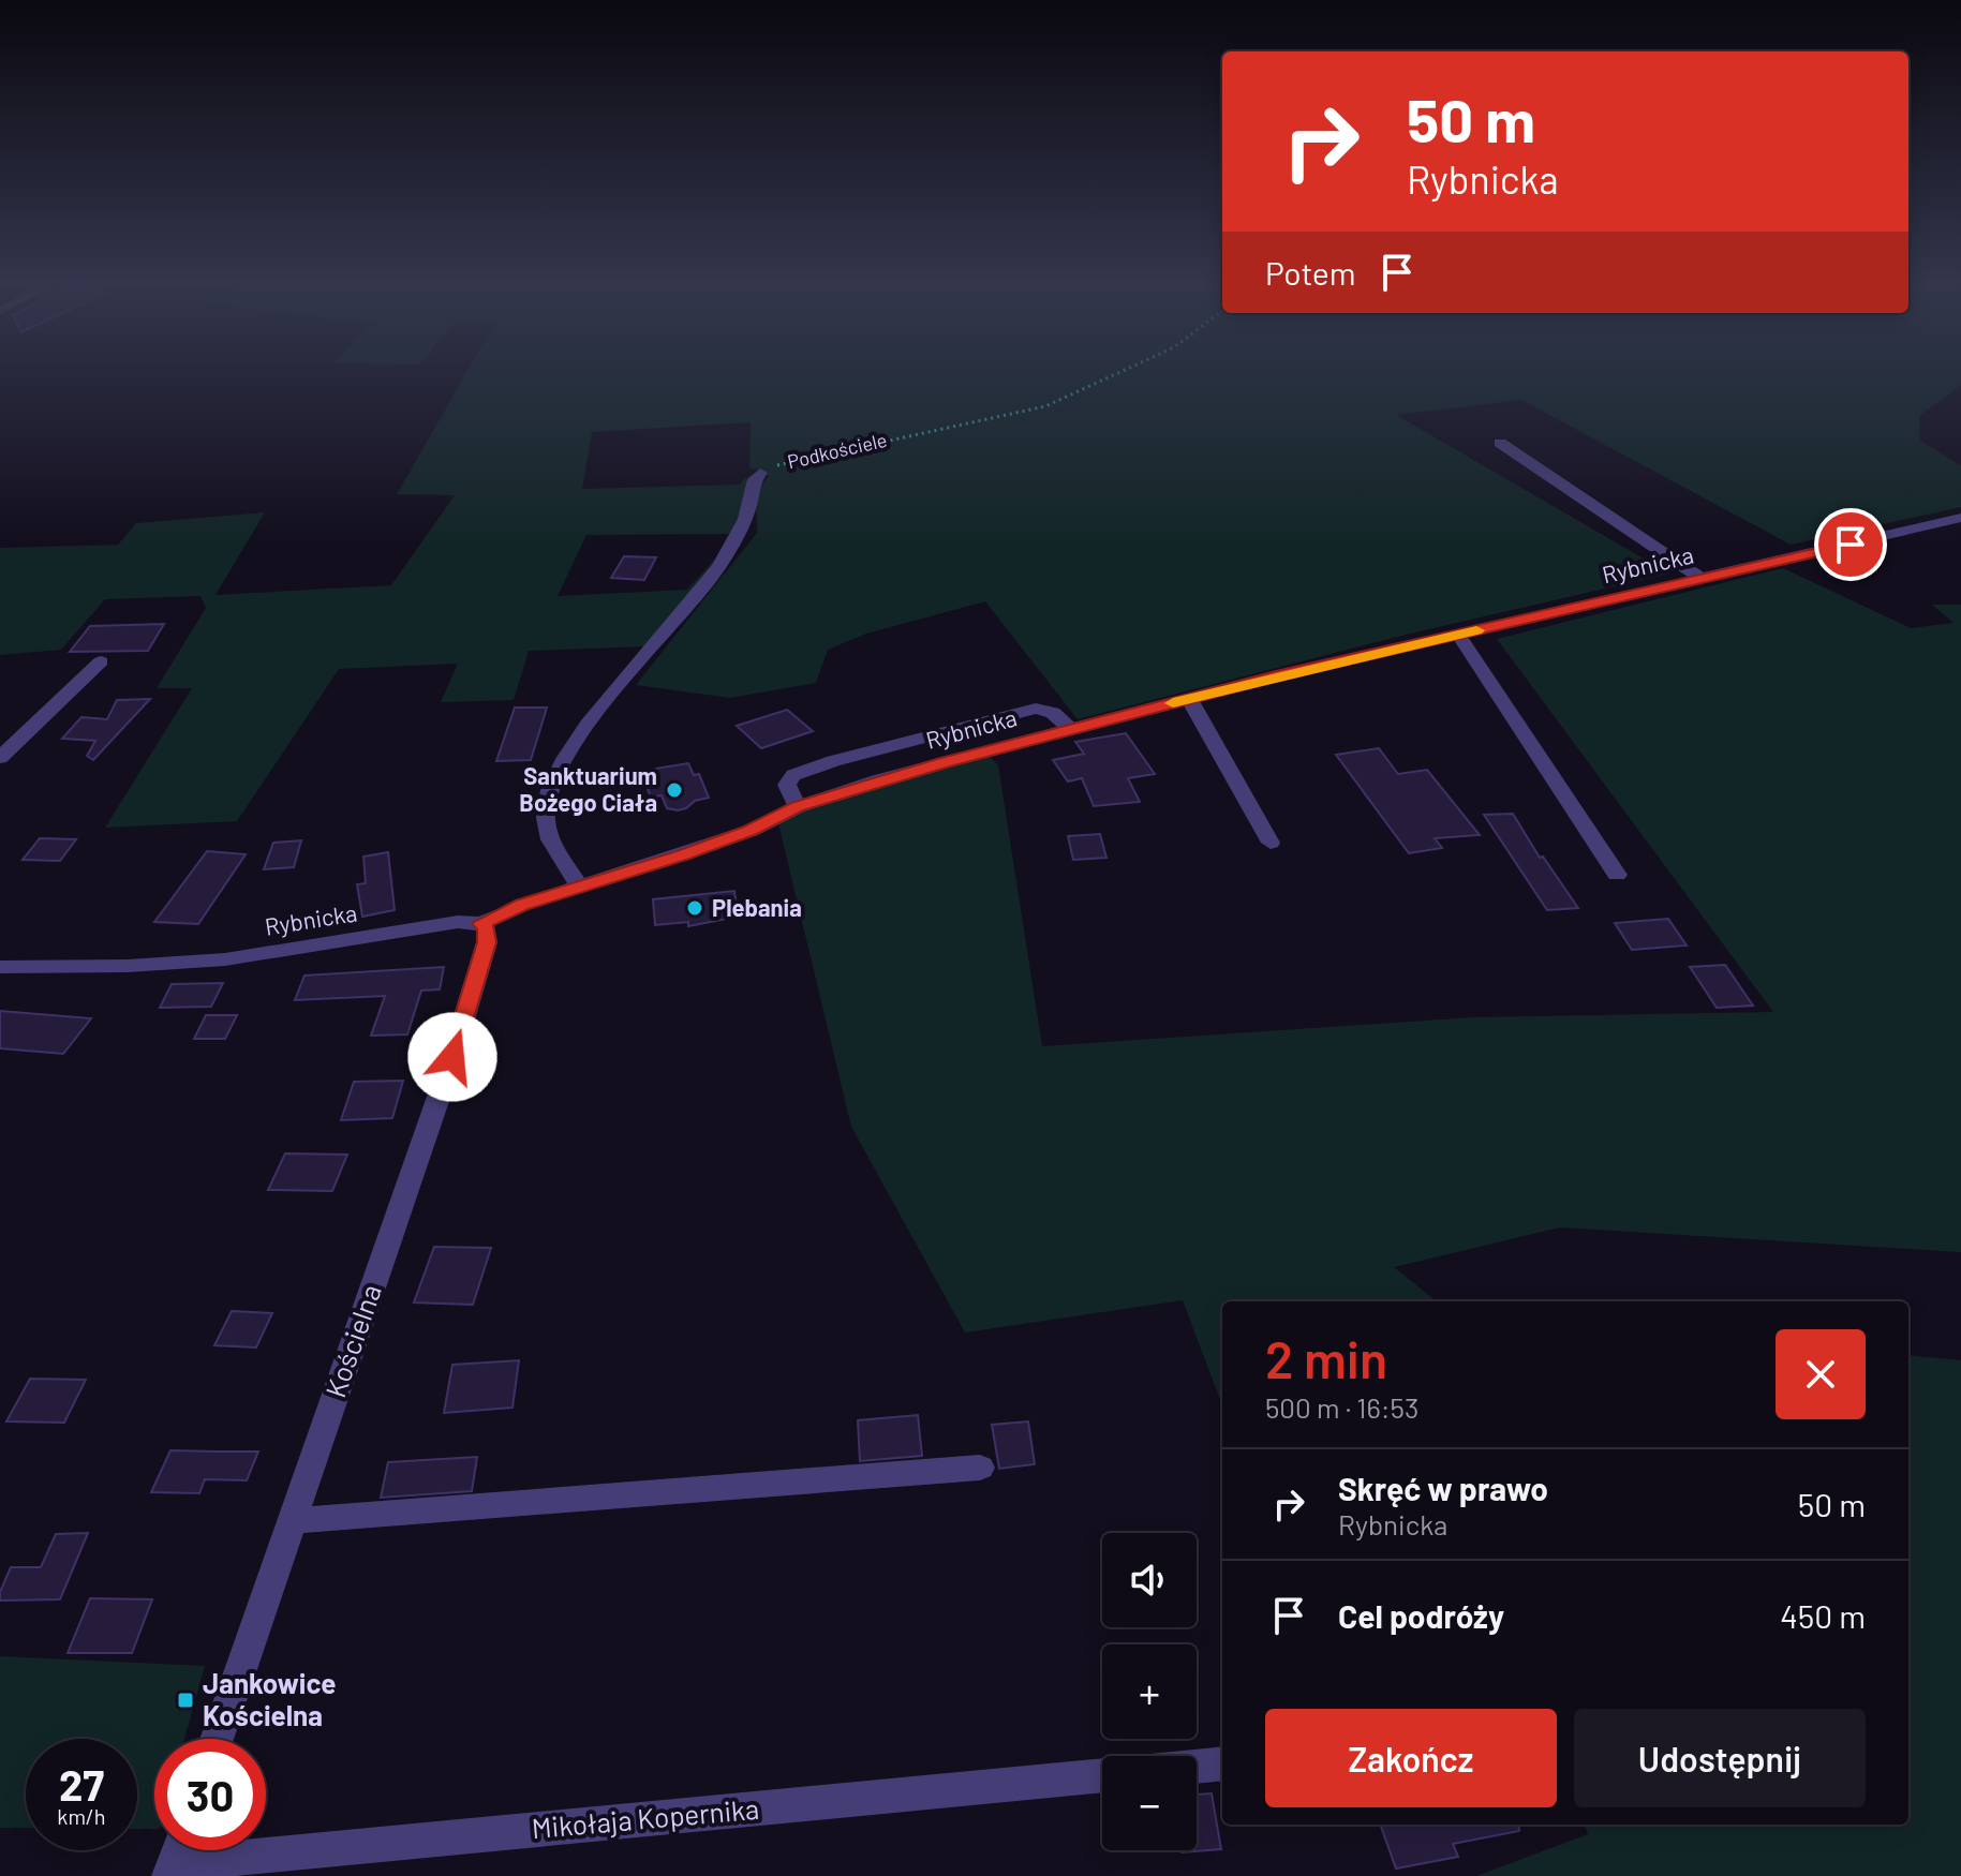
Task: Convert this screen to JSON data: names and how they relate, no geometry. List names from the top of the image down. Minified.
{"streets":{"street":["Podkościele","Rybnicka","Kościelna","Mikołaja Kopernika"]},"crossings":[["Podkościele","Rybnicka"],["Rybnicka","Kościelna"]],"places":{"other":["Sanktuarium Bożego Ciała","Plebania"],"transit":["Jankowice Kościelna"]},"page":{"turn":["50 m","Rybnicka"],"then":"Potem","heading":["2 min","500 m · 16:53"],"list":[{"name":"Skręć w prawo","note":"Rybnicka","value":"50 m"},{"name":"Cel podróży","value":"450 m"}],"map_buttons":["+","−"],"buttons":["Zakończ","Udostępnij"],"speed":"27 km/h","limit":"30"}}
